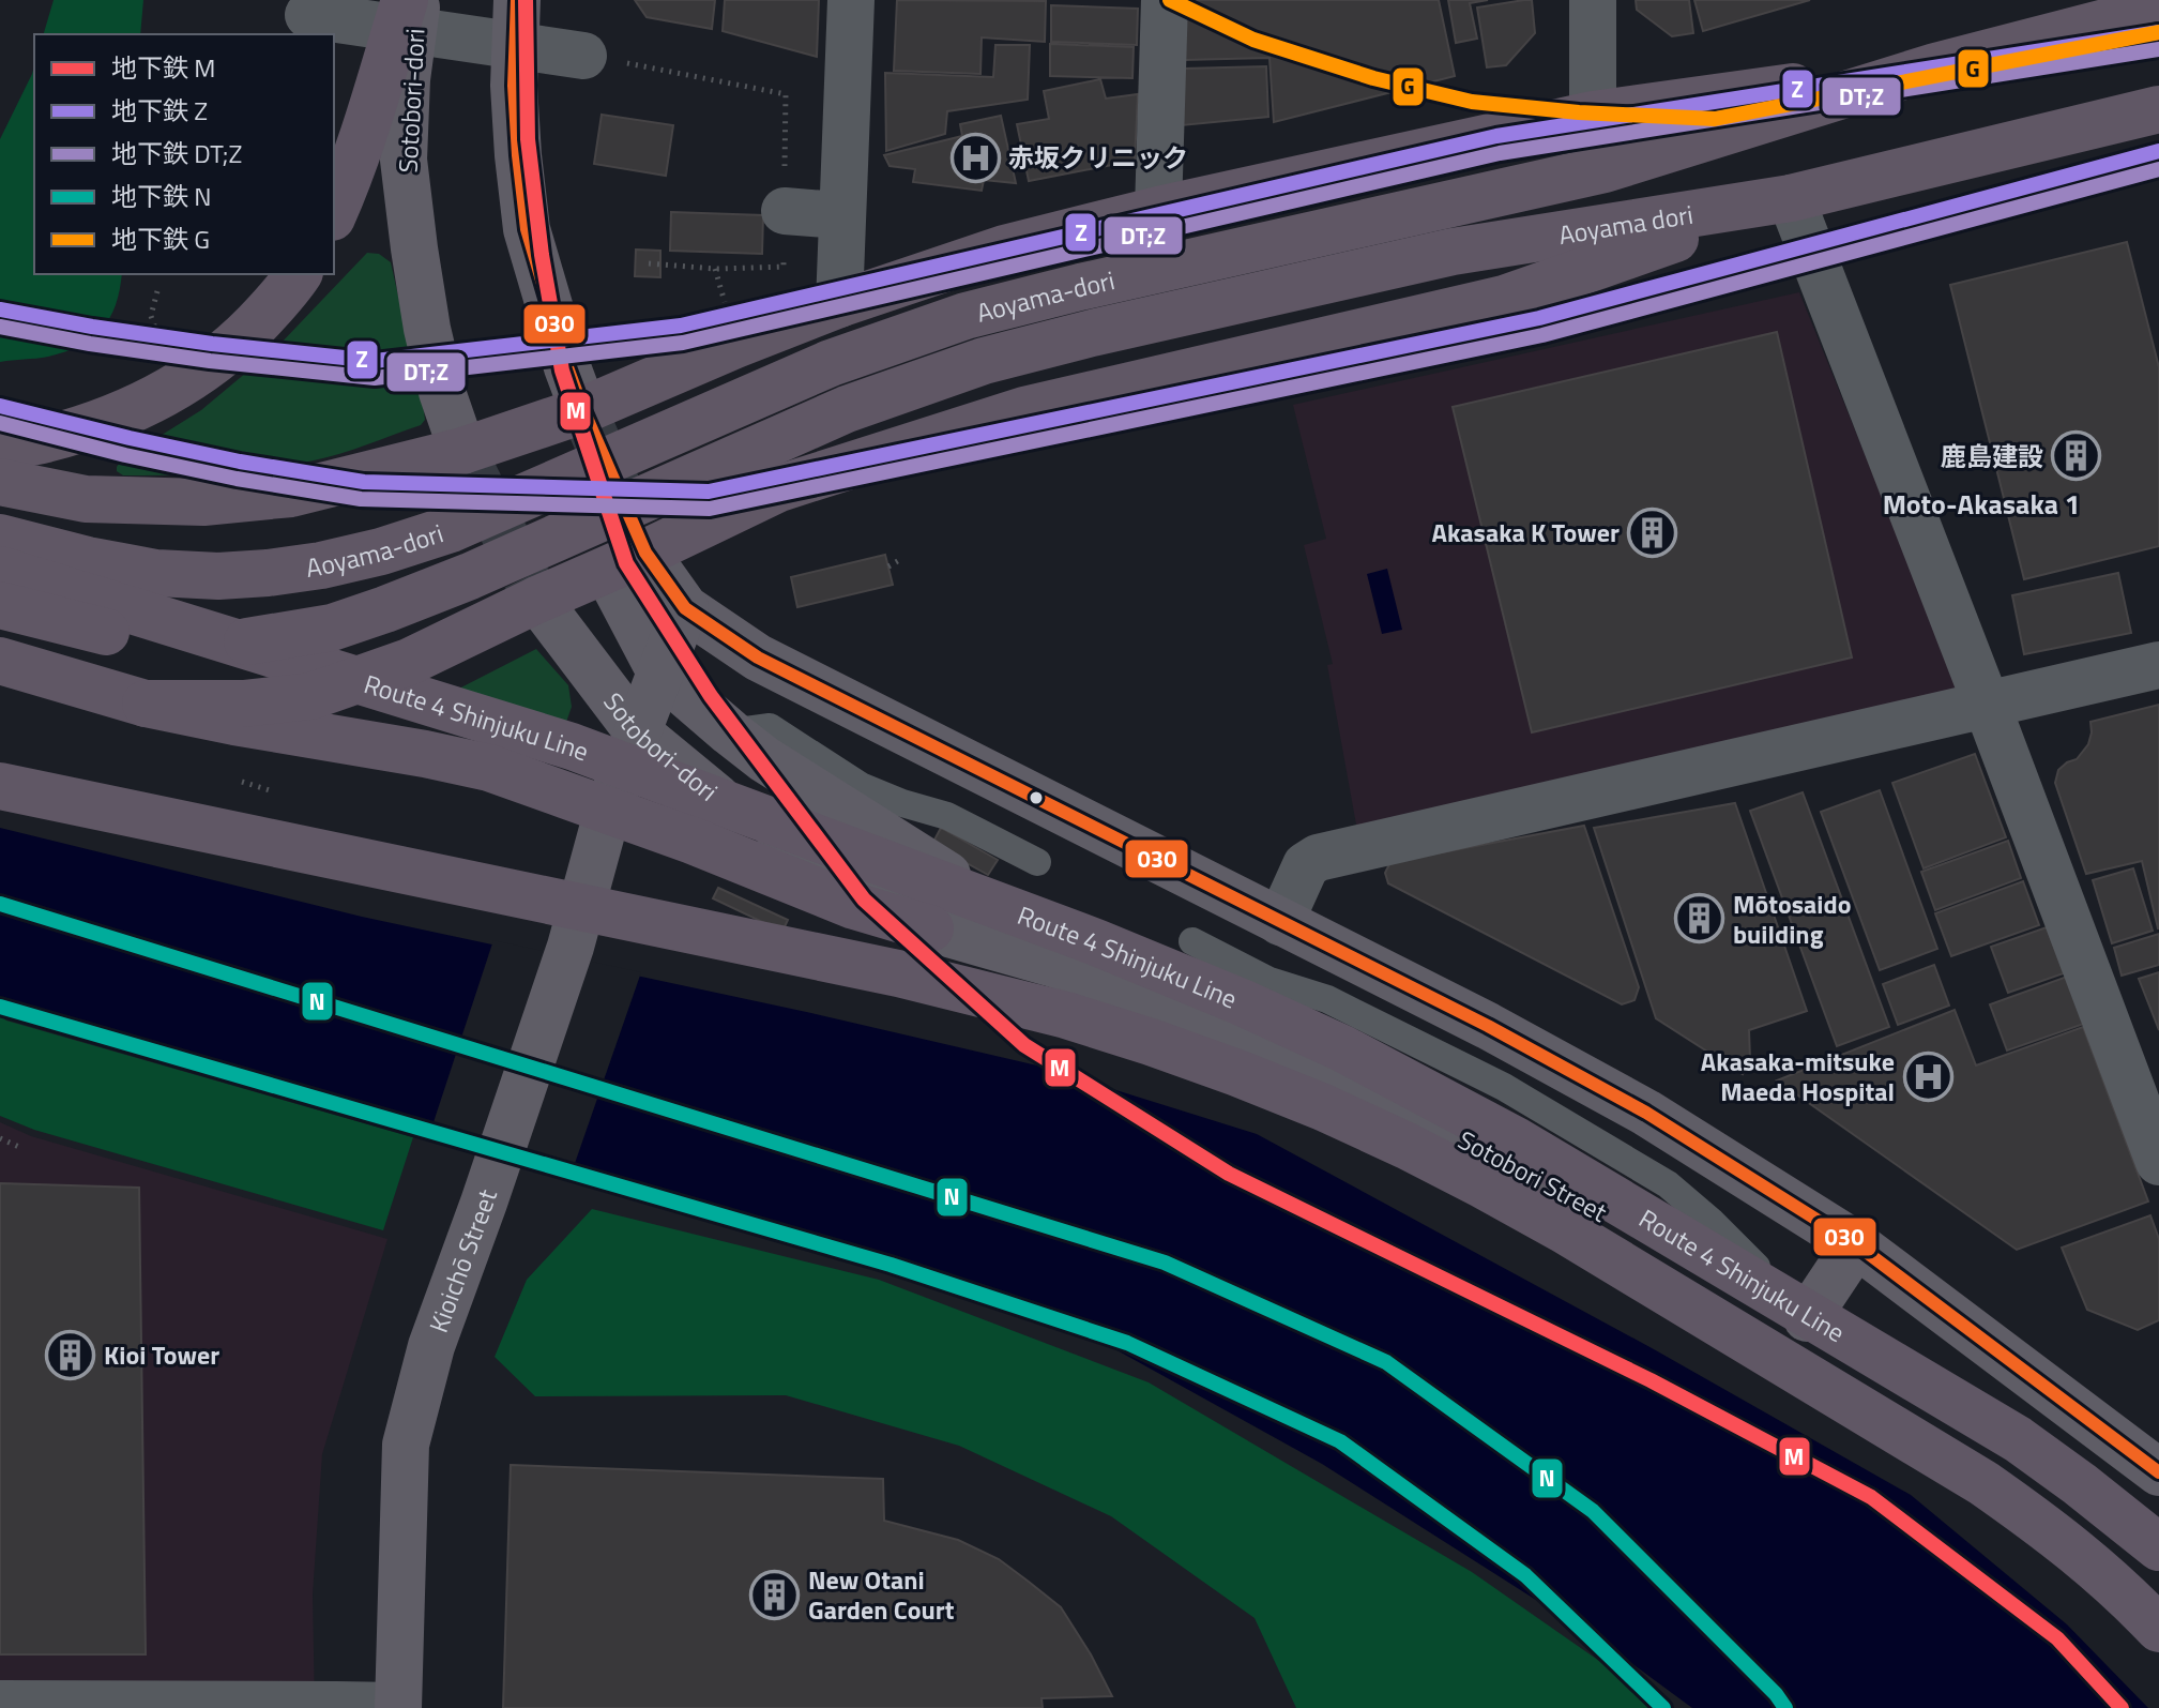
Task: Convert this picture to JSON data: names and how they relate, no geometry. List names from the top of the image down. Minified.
{"streets":{"highway":["Aoyama dori","Aoyama-dori","Route 4 Shinjuku Line"],"main road":["Sotobori-dori","Sotobori Street","Kioichō Street"]},"crossings":[["Sotobori-dori","Sotobori Street"],["Sotobori-dori","Kioichō Street"],["Aoyama dori","Aoyama-dori"]],"districts":["Moto-Akasaka 1"],"places":{"hospital":["赤坂クリニック","Akasaka-mitsuke Maeda Hospital"],"building":["鹿島建設","Akasaka K Tower","Mōtosaido building","Kioi Tower","New Otani Garden Court"]},"lines":["metro line M","metro line G","transit line 030","metro line Z","metro line DT;Z","metro line N"],"legend":["地下鉄 M","地下鉄 Z","地下鉄 DT;Z","地下鉄 N","地下鉄 G"]}
